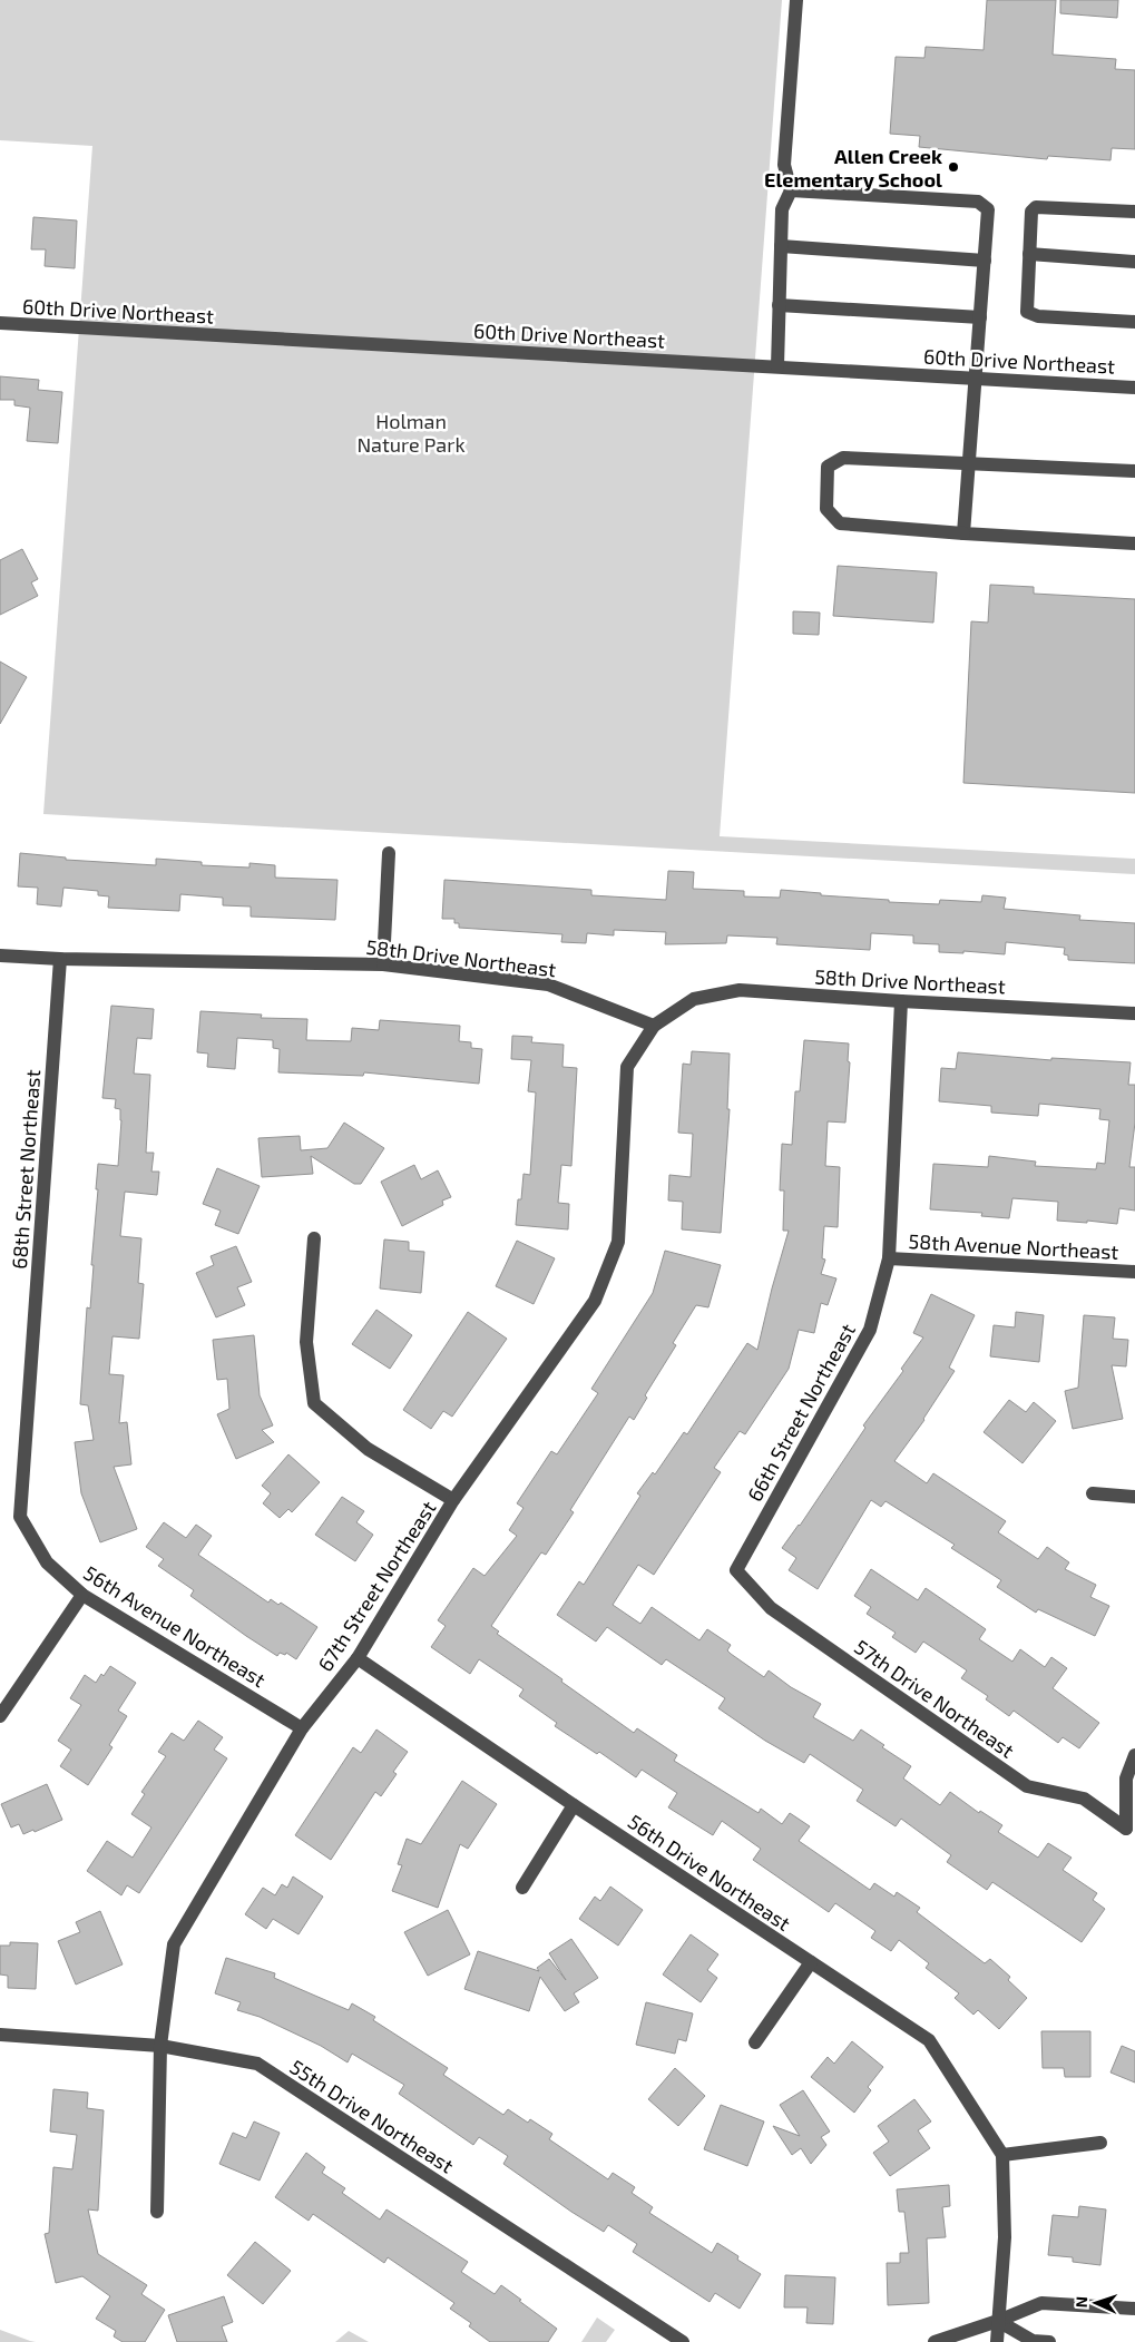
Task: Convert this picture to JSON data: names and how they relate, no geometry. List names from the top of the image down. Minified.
{"streets":{"street":["60th Drive Northeast","58th Drive Northeast","68th Street Northeast","58th Avenue Northeast","66th Street Northeast","67th Street Northeast","56th Avenue Northeast","57th Drive Northeast","56th Drive Northeast","55th Drive Northeast"]},"crossings":[["58th Drive Northeast","68th Street Northeast"],["58th Drive Northeast","66th Street Northeast"],["58th Drive Northeast","67th Street Northeast"],["68th Street Northeast","56th Avenue Northeast"],["58th Avenue Northeast","66th Street Northeast"],["66th Street Northeast","57th Drive Northeast"],["67th Street Northeast","56th Avenue Northeast"],["67th Street Northeast","56th Drive Northeast"],["67th Street Northeast","55th Drive Northeast"]],"parks":["Holman Nature Park"],"places":["Allen Creek Elementary School"],"north":"left"}
